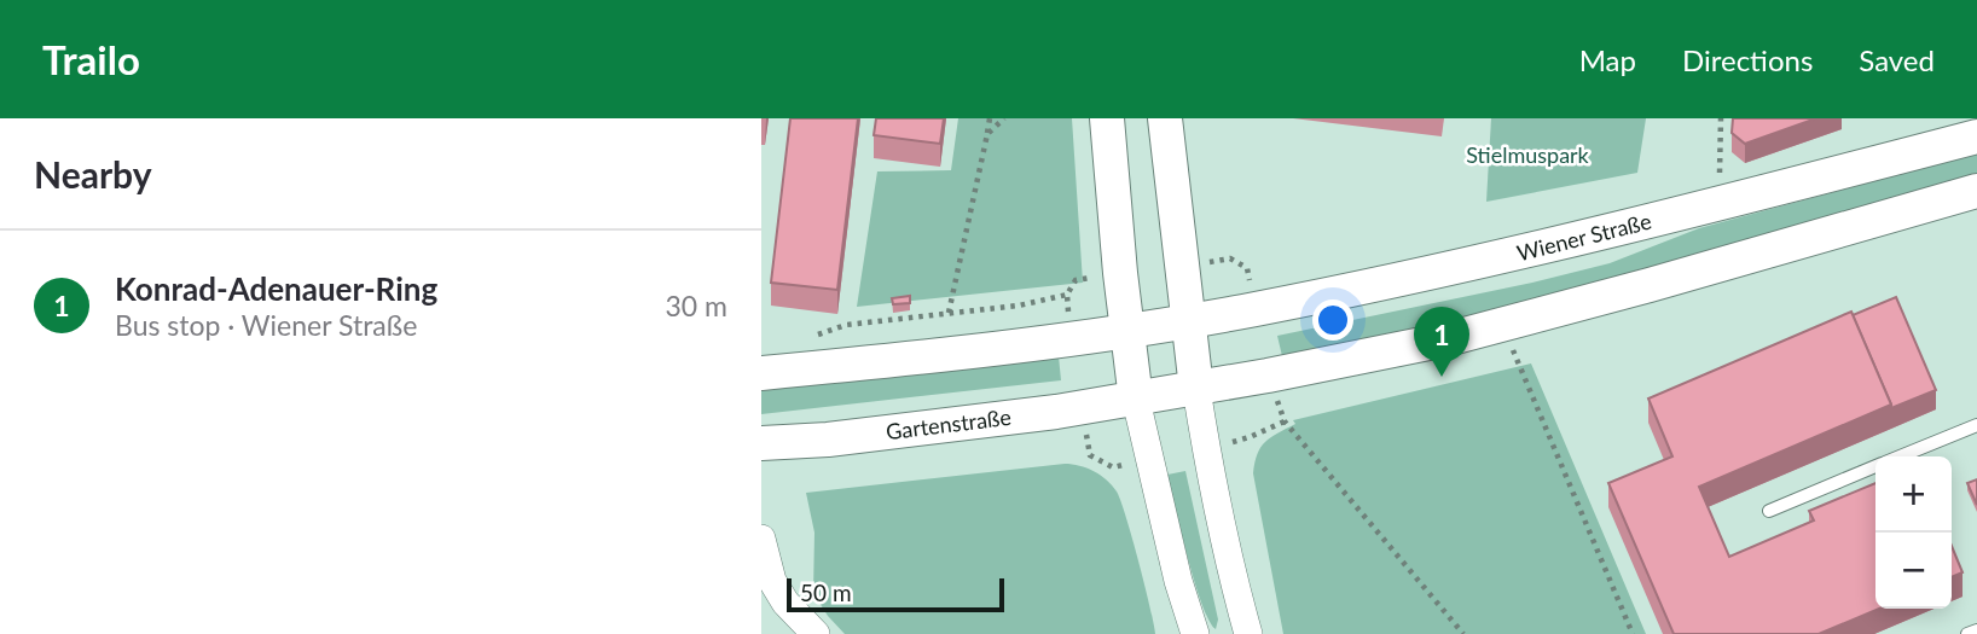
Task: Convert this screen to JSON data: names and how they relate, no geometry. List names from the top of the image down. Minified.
{"streets":{"street":["Wiener Straße","Gartenstraße"]},"parks":["Stielmuspark"],"scale_bar":"50 m","page":{"header":"Trailo","nav":["Map","Directions","Saved"],"heading":"Nearby","list":[{"mark":"1","name":"Konrad-Adenauer-Ring","note":"Bus stop · Wiener Straße","value":"30 m"}],"pins":"1","map_buttons":["+","−"],"scale":"50 m"}}
